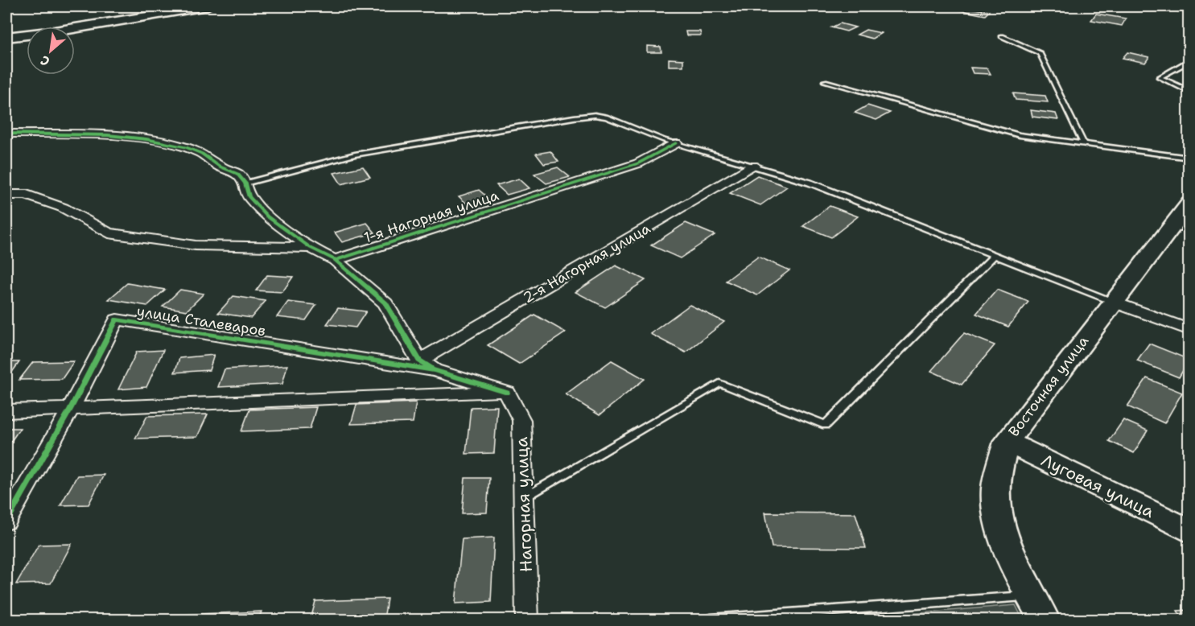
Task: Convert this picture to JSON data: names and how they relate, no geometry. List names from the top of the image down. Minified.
{"streets":{"main road":["Восточная улица","Луговая улица"],"street":["1-я Нагорная улица","2-я Нагорная улица","улица Сталеваров","Нагорная улица"]},"crossings":[["улица Сталеваров","Нагорная улица"],["Восточная улица","Луговая улица"]],"north":"bottom left"}
